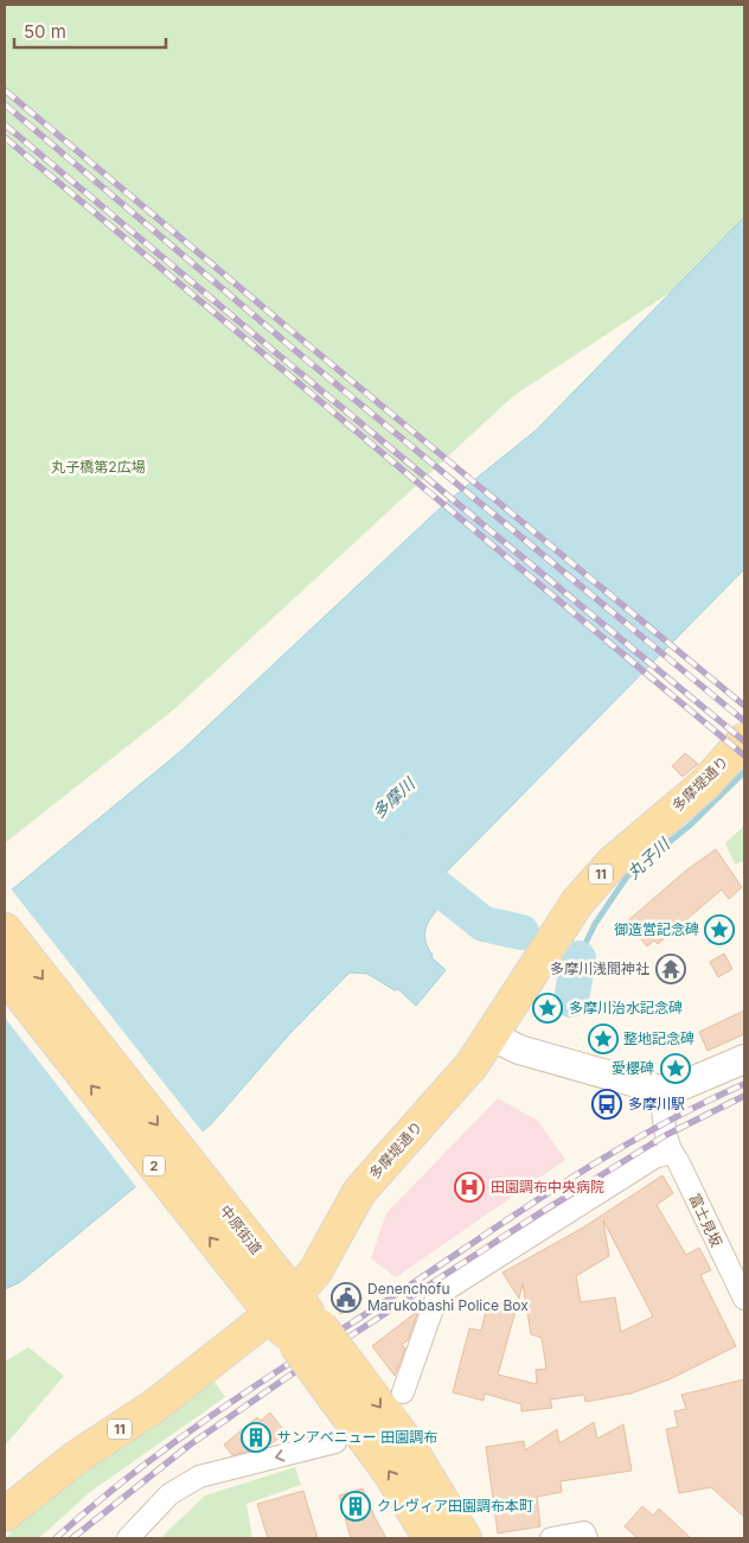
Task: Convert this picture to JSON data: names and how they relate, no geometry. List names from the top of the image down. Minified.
{"streets":{"main road":["多摩堤通り","11","2","中原街道"],"street":["富士見坂"]},"crossings":[["多摩堤通り","中原街道"]],"water":["多摩川","丸子川"],"parks":["丸子橋第2広場"],"places":{"place":["御造営記念碑","多摩川治水記念碑","整地記念碑","愛櫻碑"],"temple":["多摩川浅間神社"],"bus stop":["多摩川駅"],"hospital":["田園調布中央病院"],"public building":["Denenchofu Marukobashi Police Box"],"building":["サンアベニュー 田園調布","クレヴィア田園調布本町"]},"scale_bar":"50 m"}
